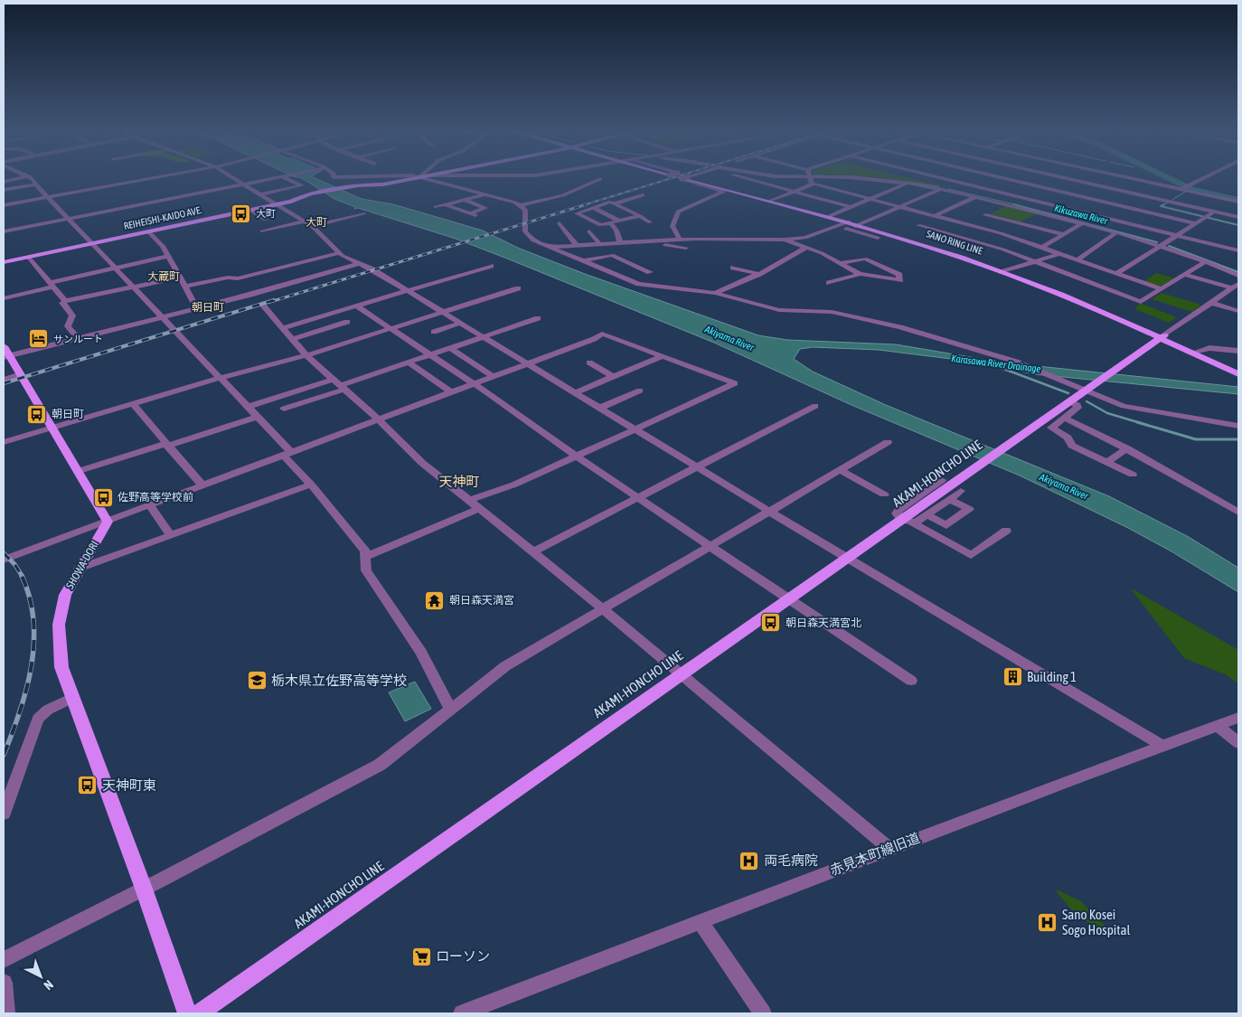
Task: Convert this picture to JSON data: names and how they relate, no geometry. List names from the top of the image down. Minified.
{"streets":{"main road":["REIHEISHI-KAIDO AVE.","SANO RING LINE","AKAMI-HONCHO LINE","SHOWA-DORI"],"street":["赤見本町線旧道"]},"crossings":[["SANO RING LINE","AKAMI-HONCHO LINE"]],"districts":["大町","大蔵町","朝日町","天神町"],"water":["Kikuzawa River","Akiyama River","Karasawa River Drainage"],"places":{"bus stop":["大町","朝日町","佐野高等学校前","朝日森天満宮北","天神町東"],"hotel":["サンルート"],"temple":["朝日森天満宮"],"building":["Building 1"],"school or university":["栃木県立佐野高等学校"],"hospital":["両毛病院","Sano Kosei Sogo Hospital"],"supermarket":["ローソン"]},"north":"bottom right"}
